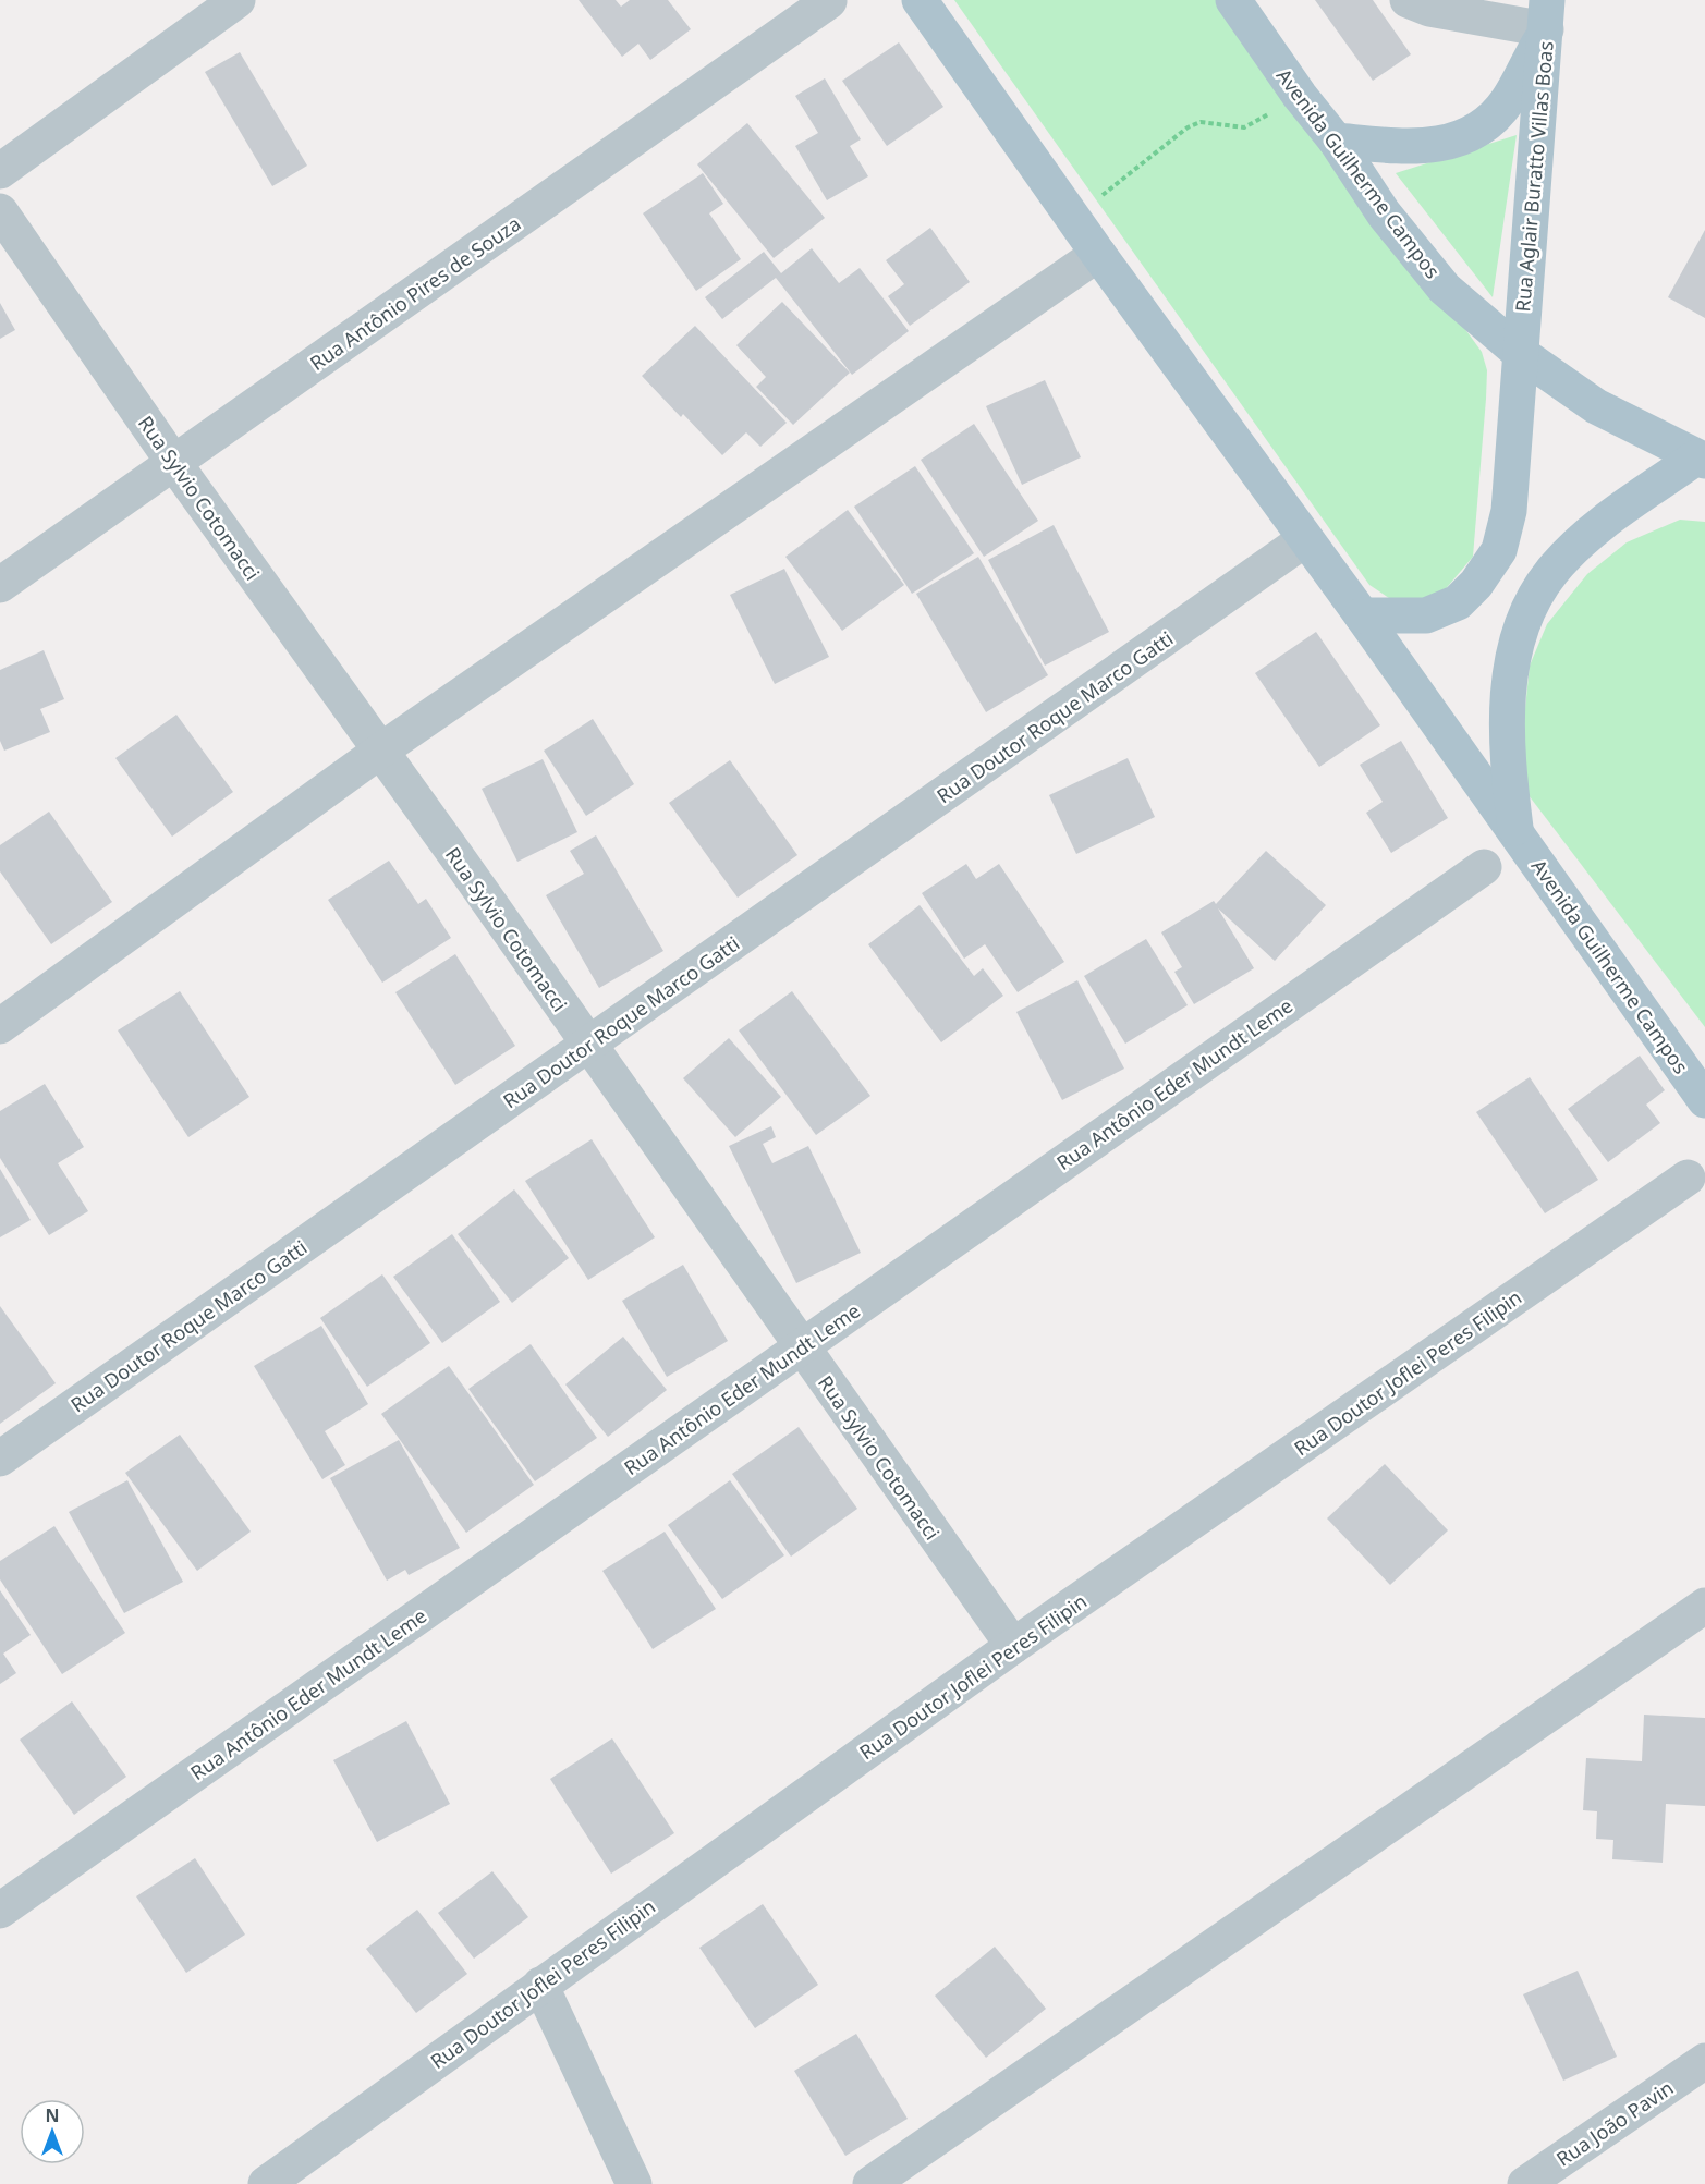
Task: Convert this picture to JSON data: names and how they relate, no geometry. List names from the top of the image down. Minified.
{"streets":{"main road":["Avenida Guilherme Campos","Rua Aglair Buratto Villas Boas"],"street":["Rua Antônio Pires de Souza","Rua Sylvio Cotomacci","Rua Doutor Roque Marco Gatti","Rua Antônio Eder Mundt Leme","Rua Doutor Joflei Peres Filipin","Rua João Pavin"]},"crossings":[["Avenida Guilherme Campos","Rua Aglair Buratto Villas Boas"],["Avenida Guilherme Campos","Rua Doutor Roque Marco Gatti"],["Rua Antônio Pires de Souza","Rua Sylvio Cotomacci"],["Rua Sylvio Cotomacci","Rua Doutor Roque Marco Gatti"],["Rua Sylvio Cotomacci","Rua Antônio Eder Mundt Leme"],["Rua Sylvio Cotomacci","Rua Doutor Joflei Peres Filipin"]],"north":"top"}
